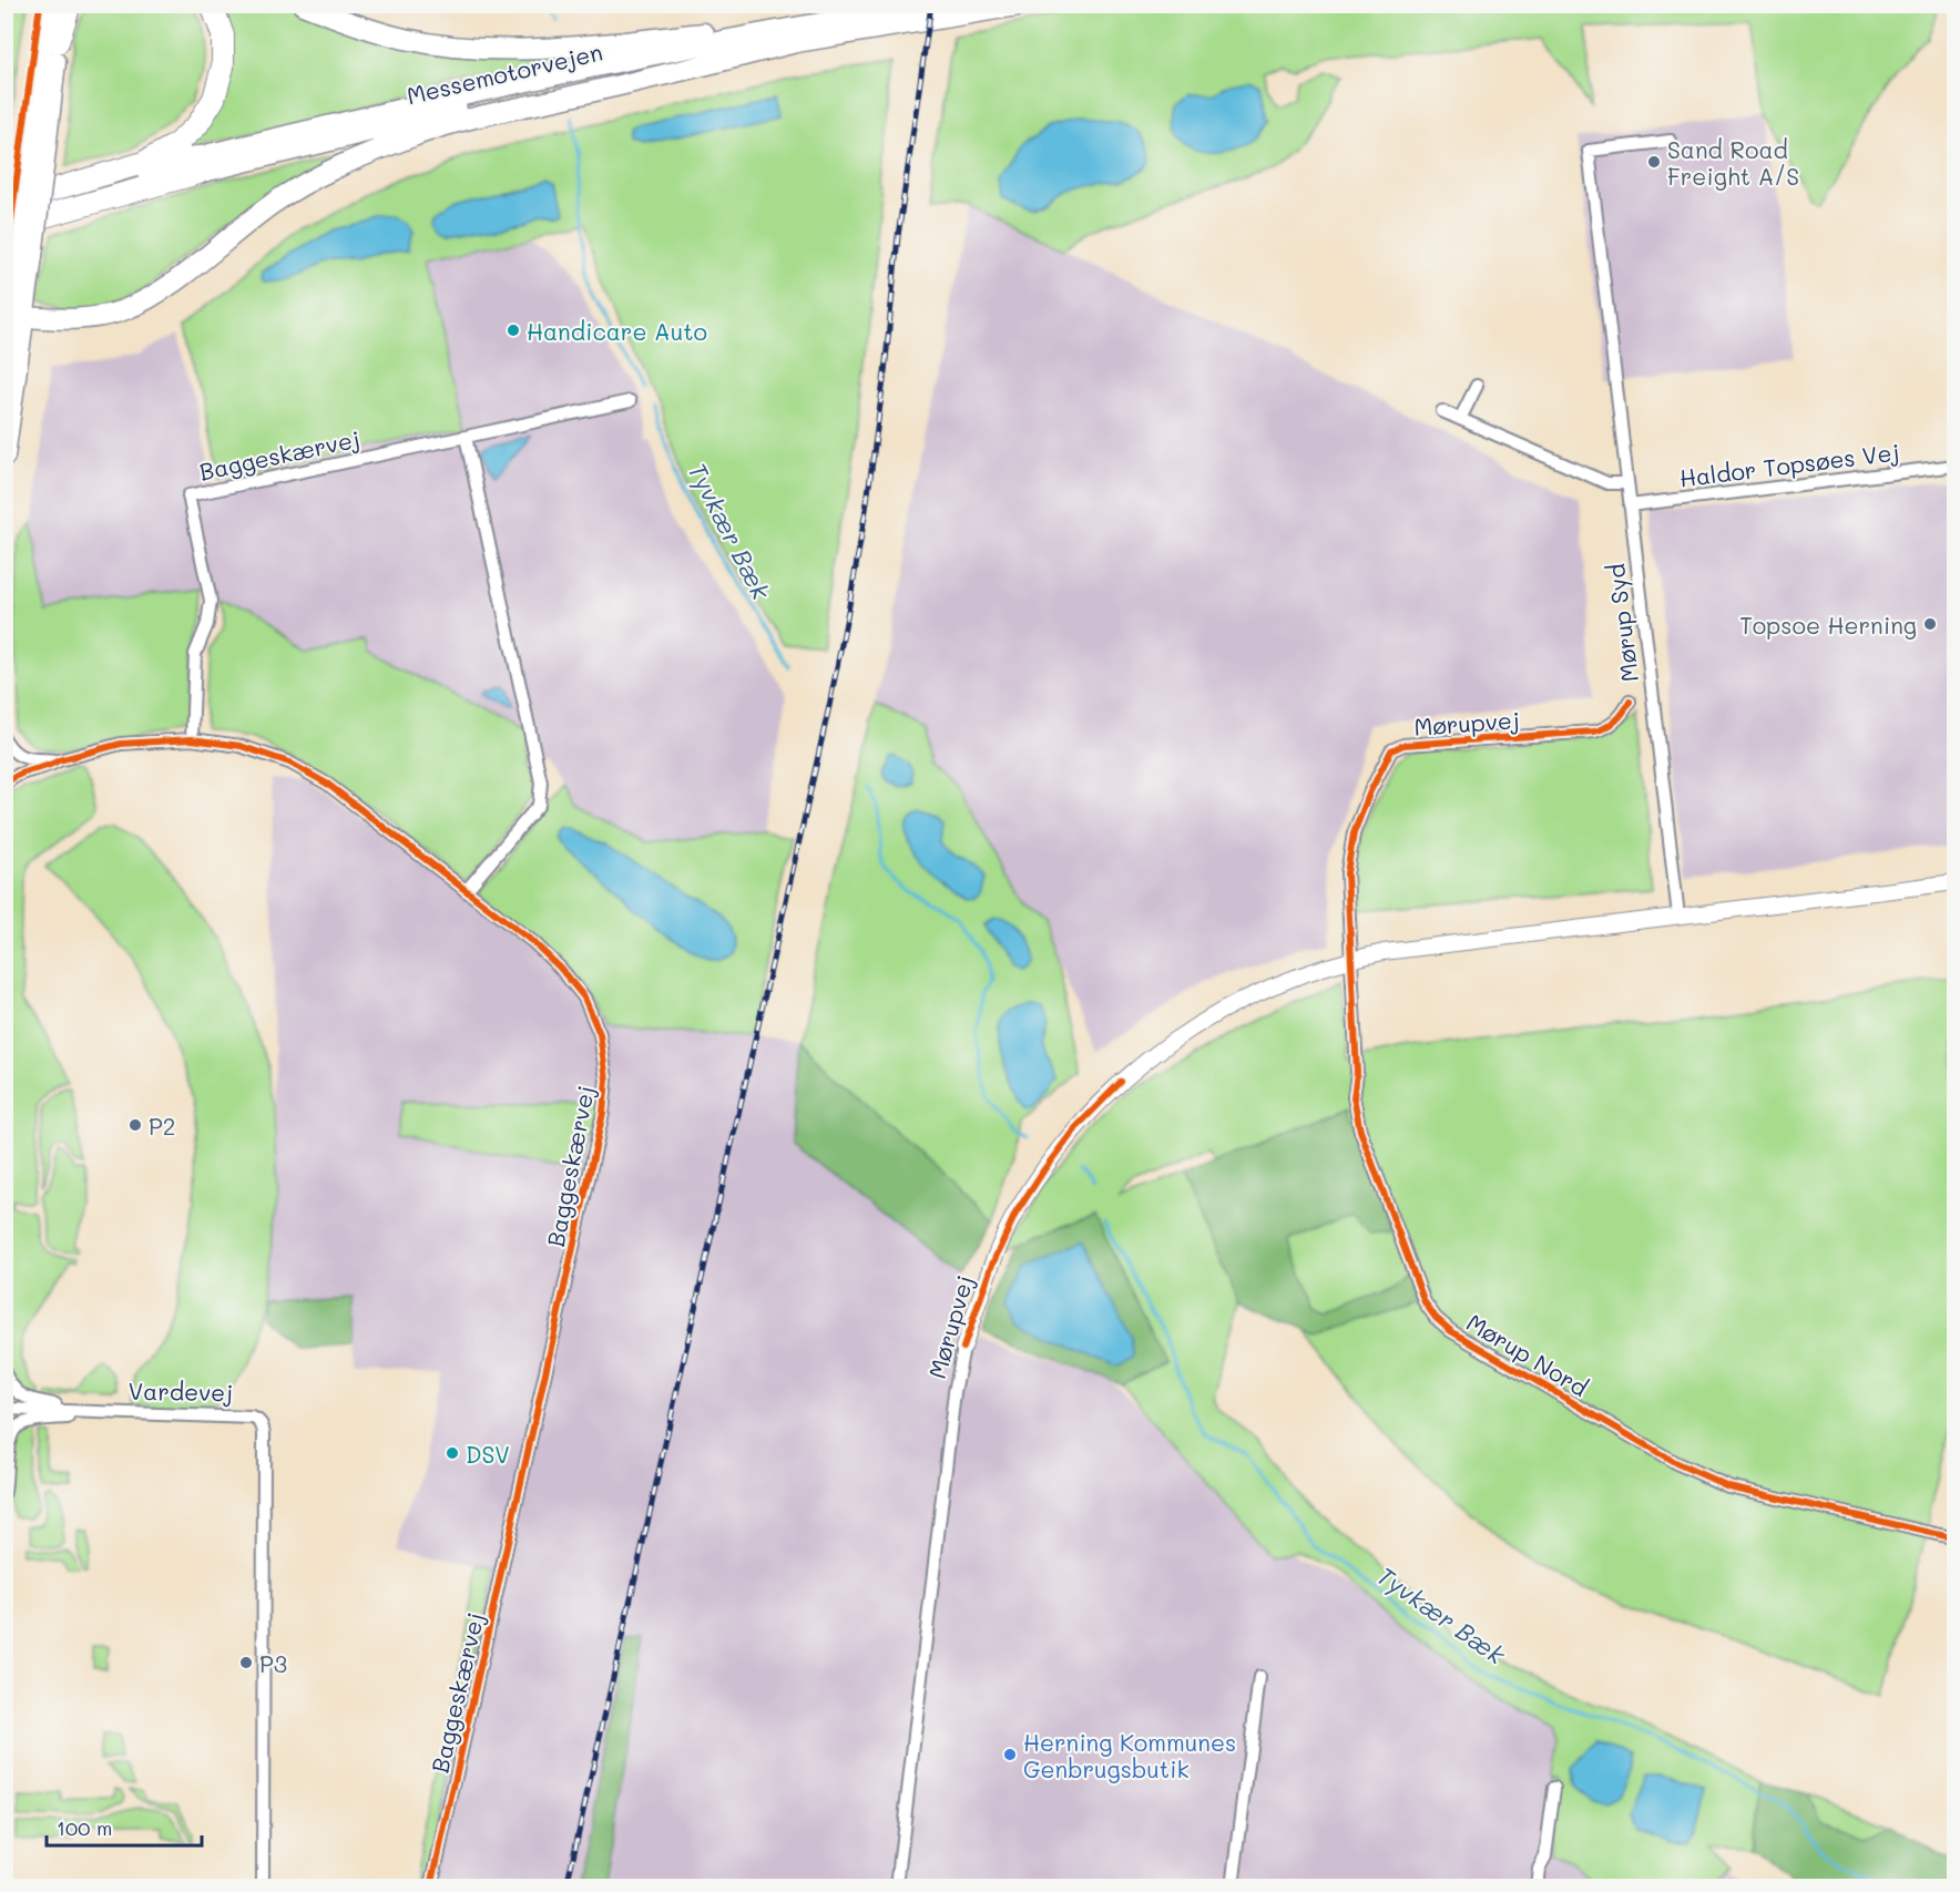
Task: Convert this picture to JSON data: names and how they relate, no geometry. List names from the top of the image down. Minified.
{"streets":{"highway":["Messemotorvejen"],"street":["Baggeskærvej","Haldor Topsøes Vej","Mørup Syd","Mørupvej","Mørup Nord","Vardevej"]},"crossings":[["Haldor Topsøes Vej","Mørup Syd"],["Mørup Syd","Mørupvej"],["Mørupvej","Mørup Nord"]],"water":["Tyvkær Bæk"],"places":["Sand Road Freight A/S","Handicare Auto","Topsoe Herning","P2","DSV","P3","Herning Kommunes Genbrugsbutik"],"scale_bar":"100 m"}
